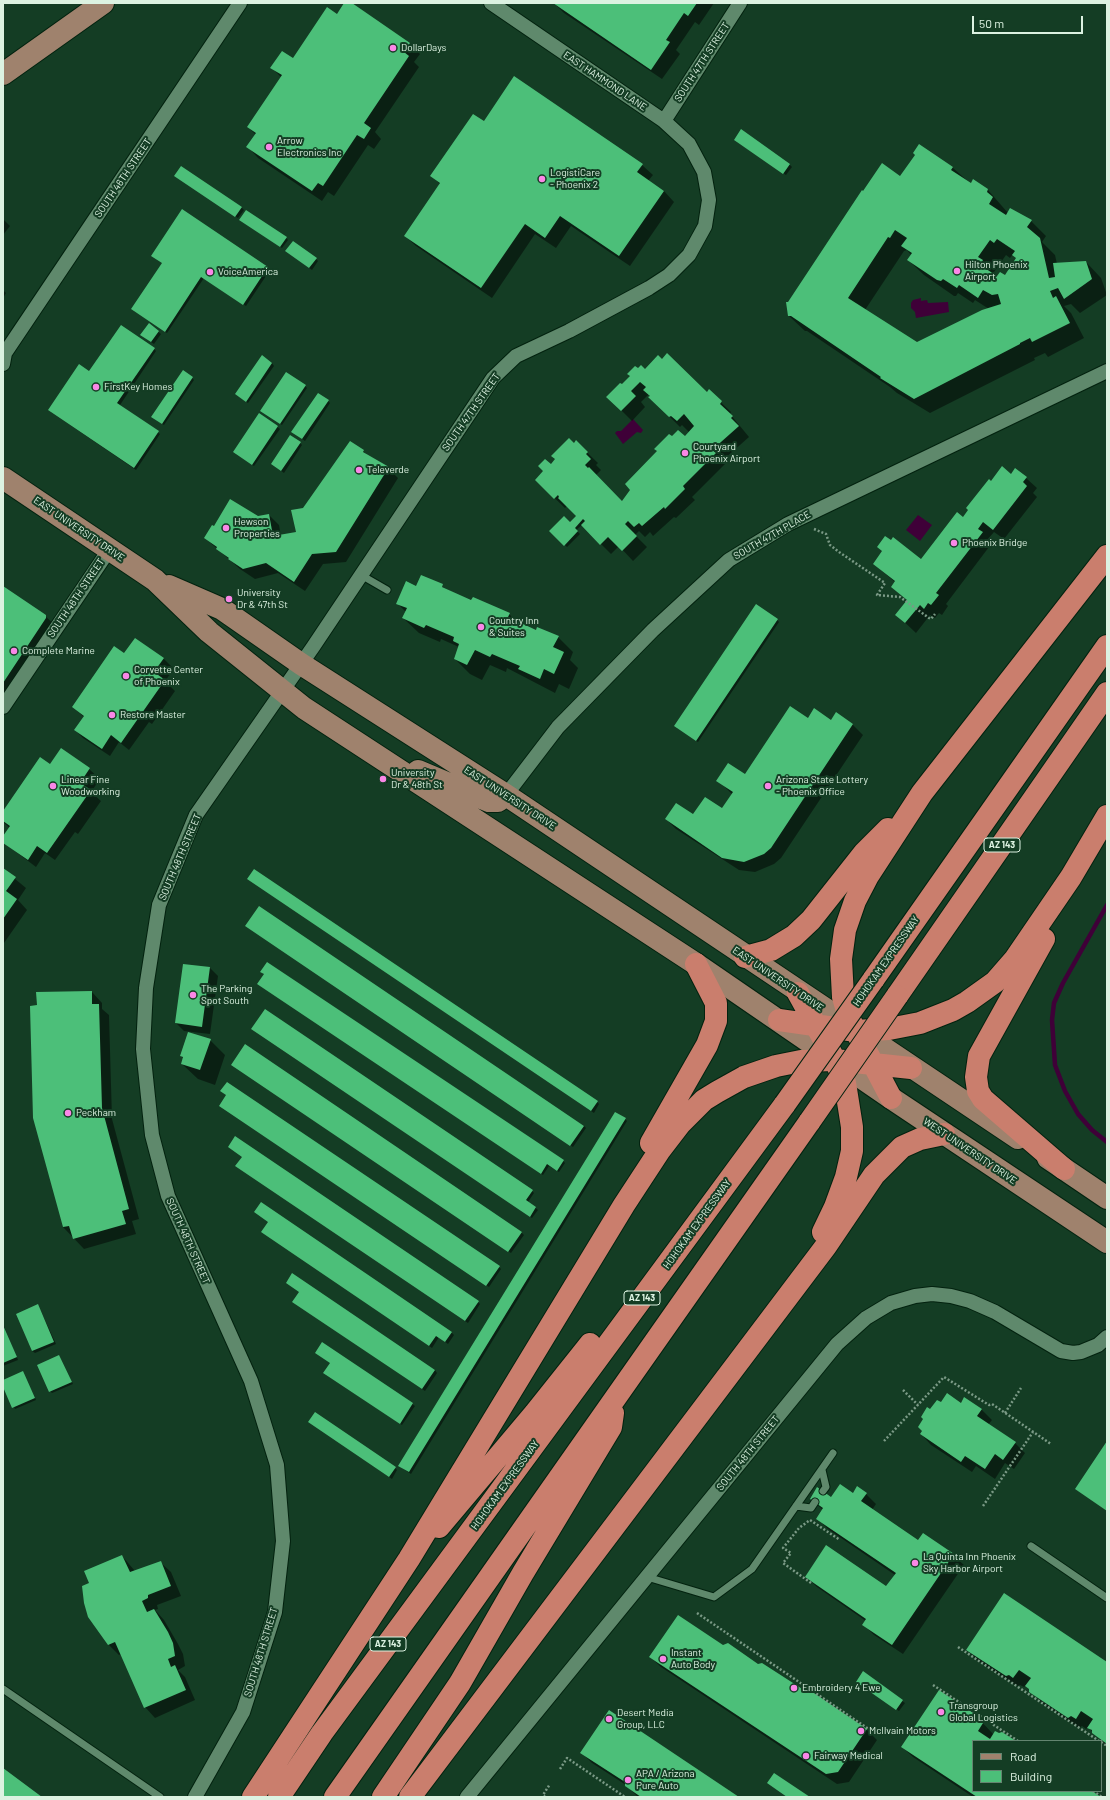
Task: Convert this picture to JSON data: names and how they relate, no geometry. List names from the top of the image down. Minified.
{"streets":{"highway":["AZ 143","HOHOKAM EXPRESSWAY"],"main road":["EAST UNIVERSITY DRIVE","WEST UNIVERSITY DRIVE"],"street":["SOUTH 47TH STREET","EAST HAMMOND LANE","SOUTH 46TH STREET","SOUTH 47TH PLACE","SOUTH 48TH STREET"]},"crossings":[["SOUTH 47TH STREET","EAST HAMMOND LANE"],["SOUTH 47TH STREET","EAST UNIVERSITY DRIVE"],["SOUTH 47TH STREET","SOUTH 48TH STREET"],["SOUTH 46TH STREET","EAST UNIVERSITY DRIVE"],["EAST UNIVERSITY DRIVE","SOUTH 47TH PLACE"],["EAST UNIVERSITY DRIVE","SOUTH 48TH STREET"],["EAST UNIVERSITY DRIVE","WEST UNIVERSITY DRIVE"]],"places":["DollarDays","Arrow Electronics Inc","LogistiCare - Phoenix 2","Hilton Phoenix Airport","VoiceAmerica","FirstKey Homes","Courtyard Phoenix Airport","Televerde","Hewson Properties","Phoenix Bridge","University Dr & 47th St","Country Inn & Suites","Complete Marine","Corvette Center of Phoenix","Restore Master","University Dr & 48th St","Linear Fine Woodworking","Arizona State Lottery - Phoenix Office","The Parking Spot South","Peckham","La Quinta Inn Phoenix Sky Harbor Airport","Instant Auto Body","Embroidery 4 Ewe","Transgroup Global Logistics","Desert Media Group, LLC","McIlvain Motors","Fairway Medical","APA / Arizona Pure Auto"],"legend":["Road","Building"],"scale_bar":"50 m"}
